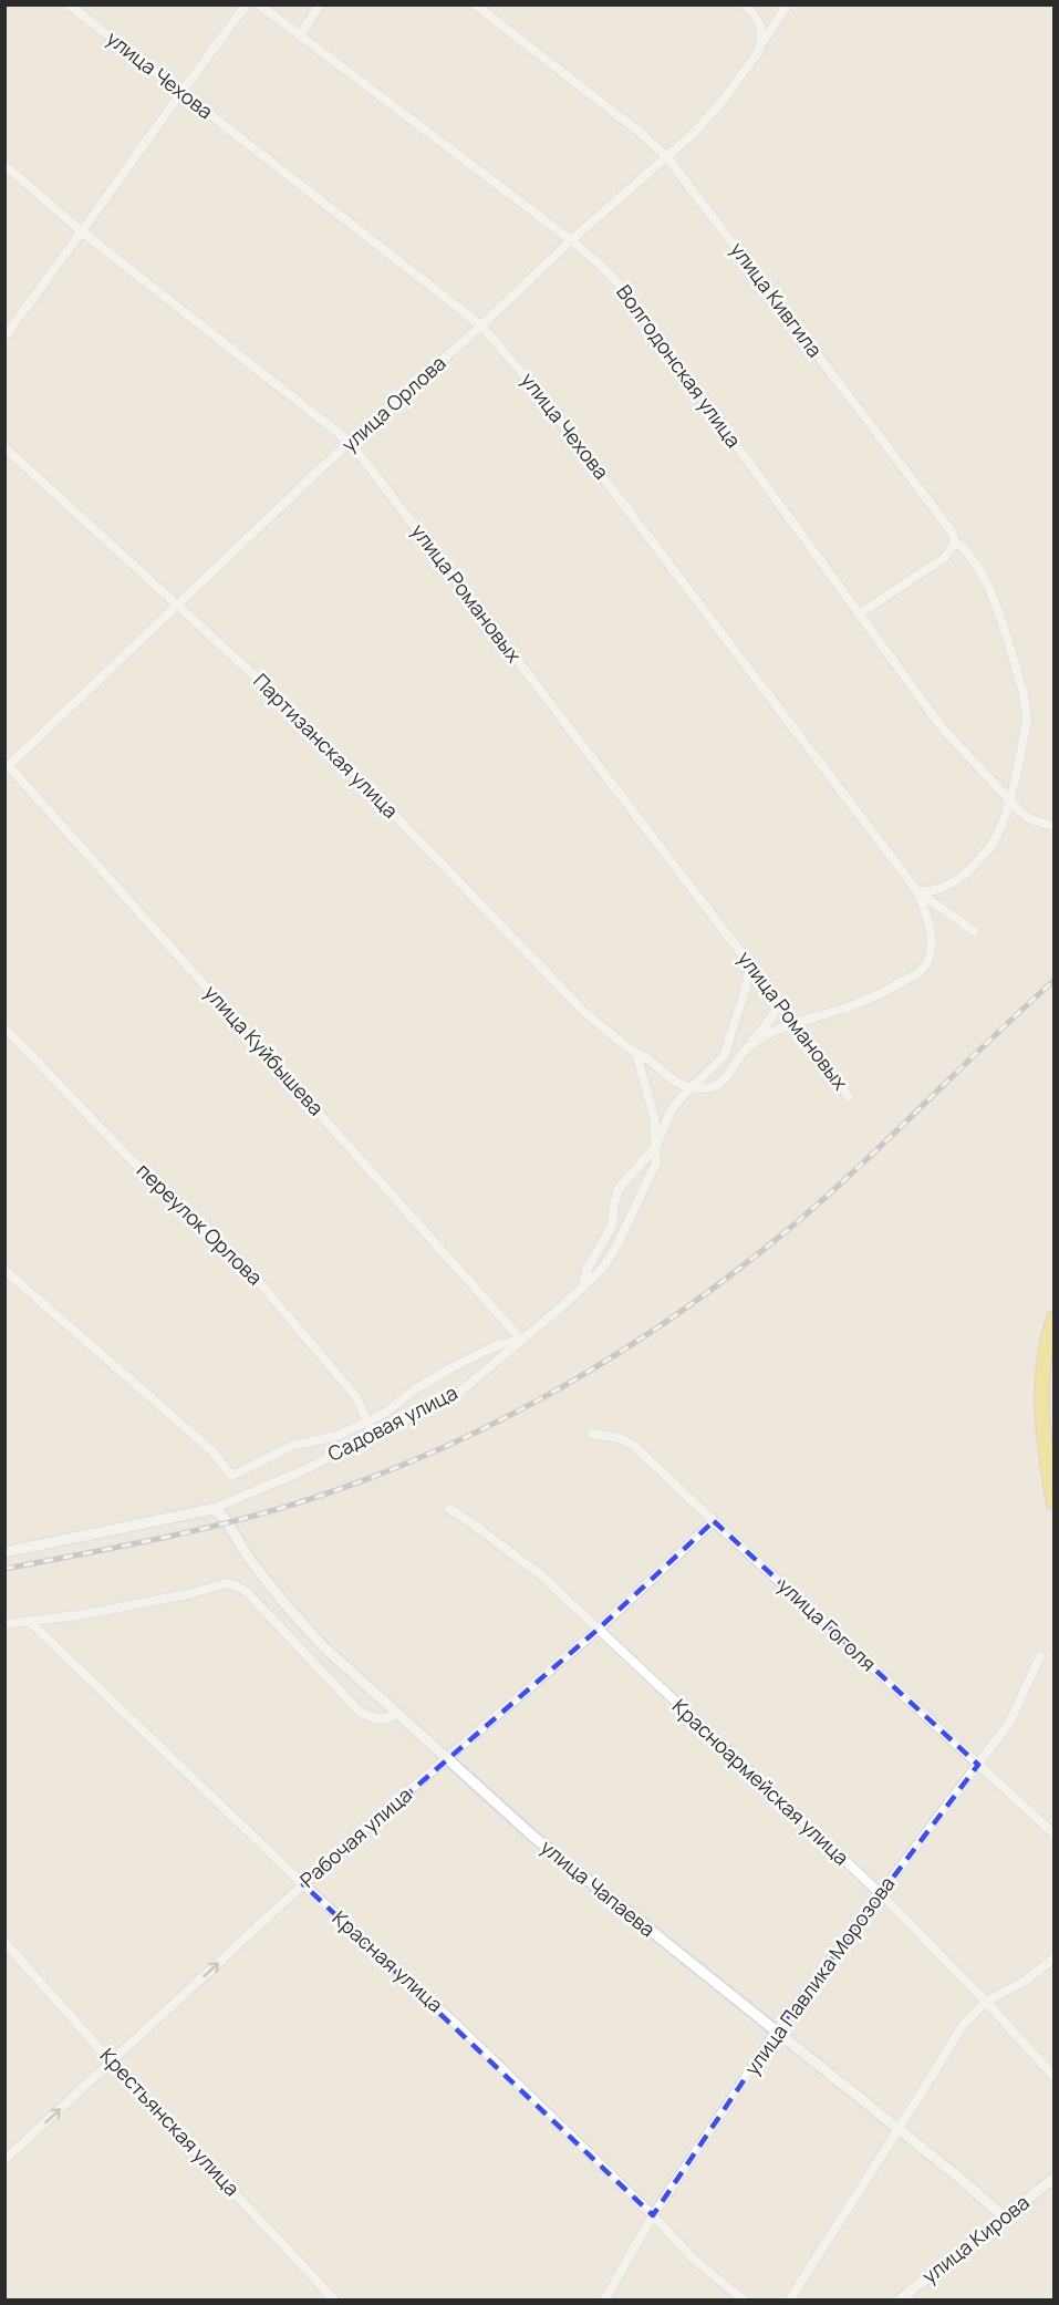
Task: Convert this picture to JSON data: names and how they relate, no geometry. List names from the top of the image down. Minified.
{"streets":{"street":["улица Чехова","улица Кивгила","Волгодонская улица","улица Орлова","улица Романовых","Партизанская улица","улица Куйбышева","переулок Орлова","Садовая улица","улица Гоголя","Красноармейская улица","Рабочая улица","улица Чапаева","Красная улица","улица Павлика Морозова","Крестьянская улица","улица Кирова"]},"crossings":[["улица Чехова","улица Кивгила"],["улица Чехова","улица Орлова"],["улица Кивгила","Волгодонская улица"],["улица Кивгила","улица Орлова"],["Волгодонская улица","улица Орлова"],["улица Орлова","улица Романовых"],["улица Орлова","Партизанская улица"],["улица Орлова","улица Куйбышева"],["улица Куйбышева","Садовая улица"],["переулок Орлова","Садовая улица"],["Садовая улица","улица Чапаева"],["улица Гоголя","Рабочая улица"],["улица Гоголя","улица Павлика Морозова"],["Красноармейская улица","Рабочая улица"],["Красноармейская улица","улица Павлика Морозова"],["Рабочая улица","улица Чапаева"],["Рабочая улица","Красная улица"],["Рабочая улица","Крестьянская улица"],["улица Чапаева","улица Павлика Морозова"],["улица Чапаева","улица Кирова"],["Красная улица","улица Павлика Морозова"]],"one_way":["Рабочая улица"]}
